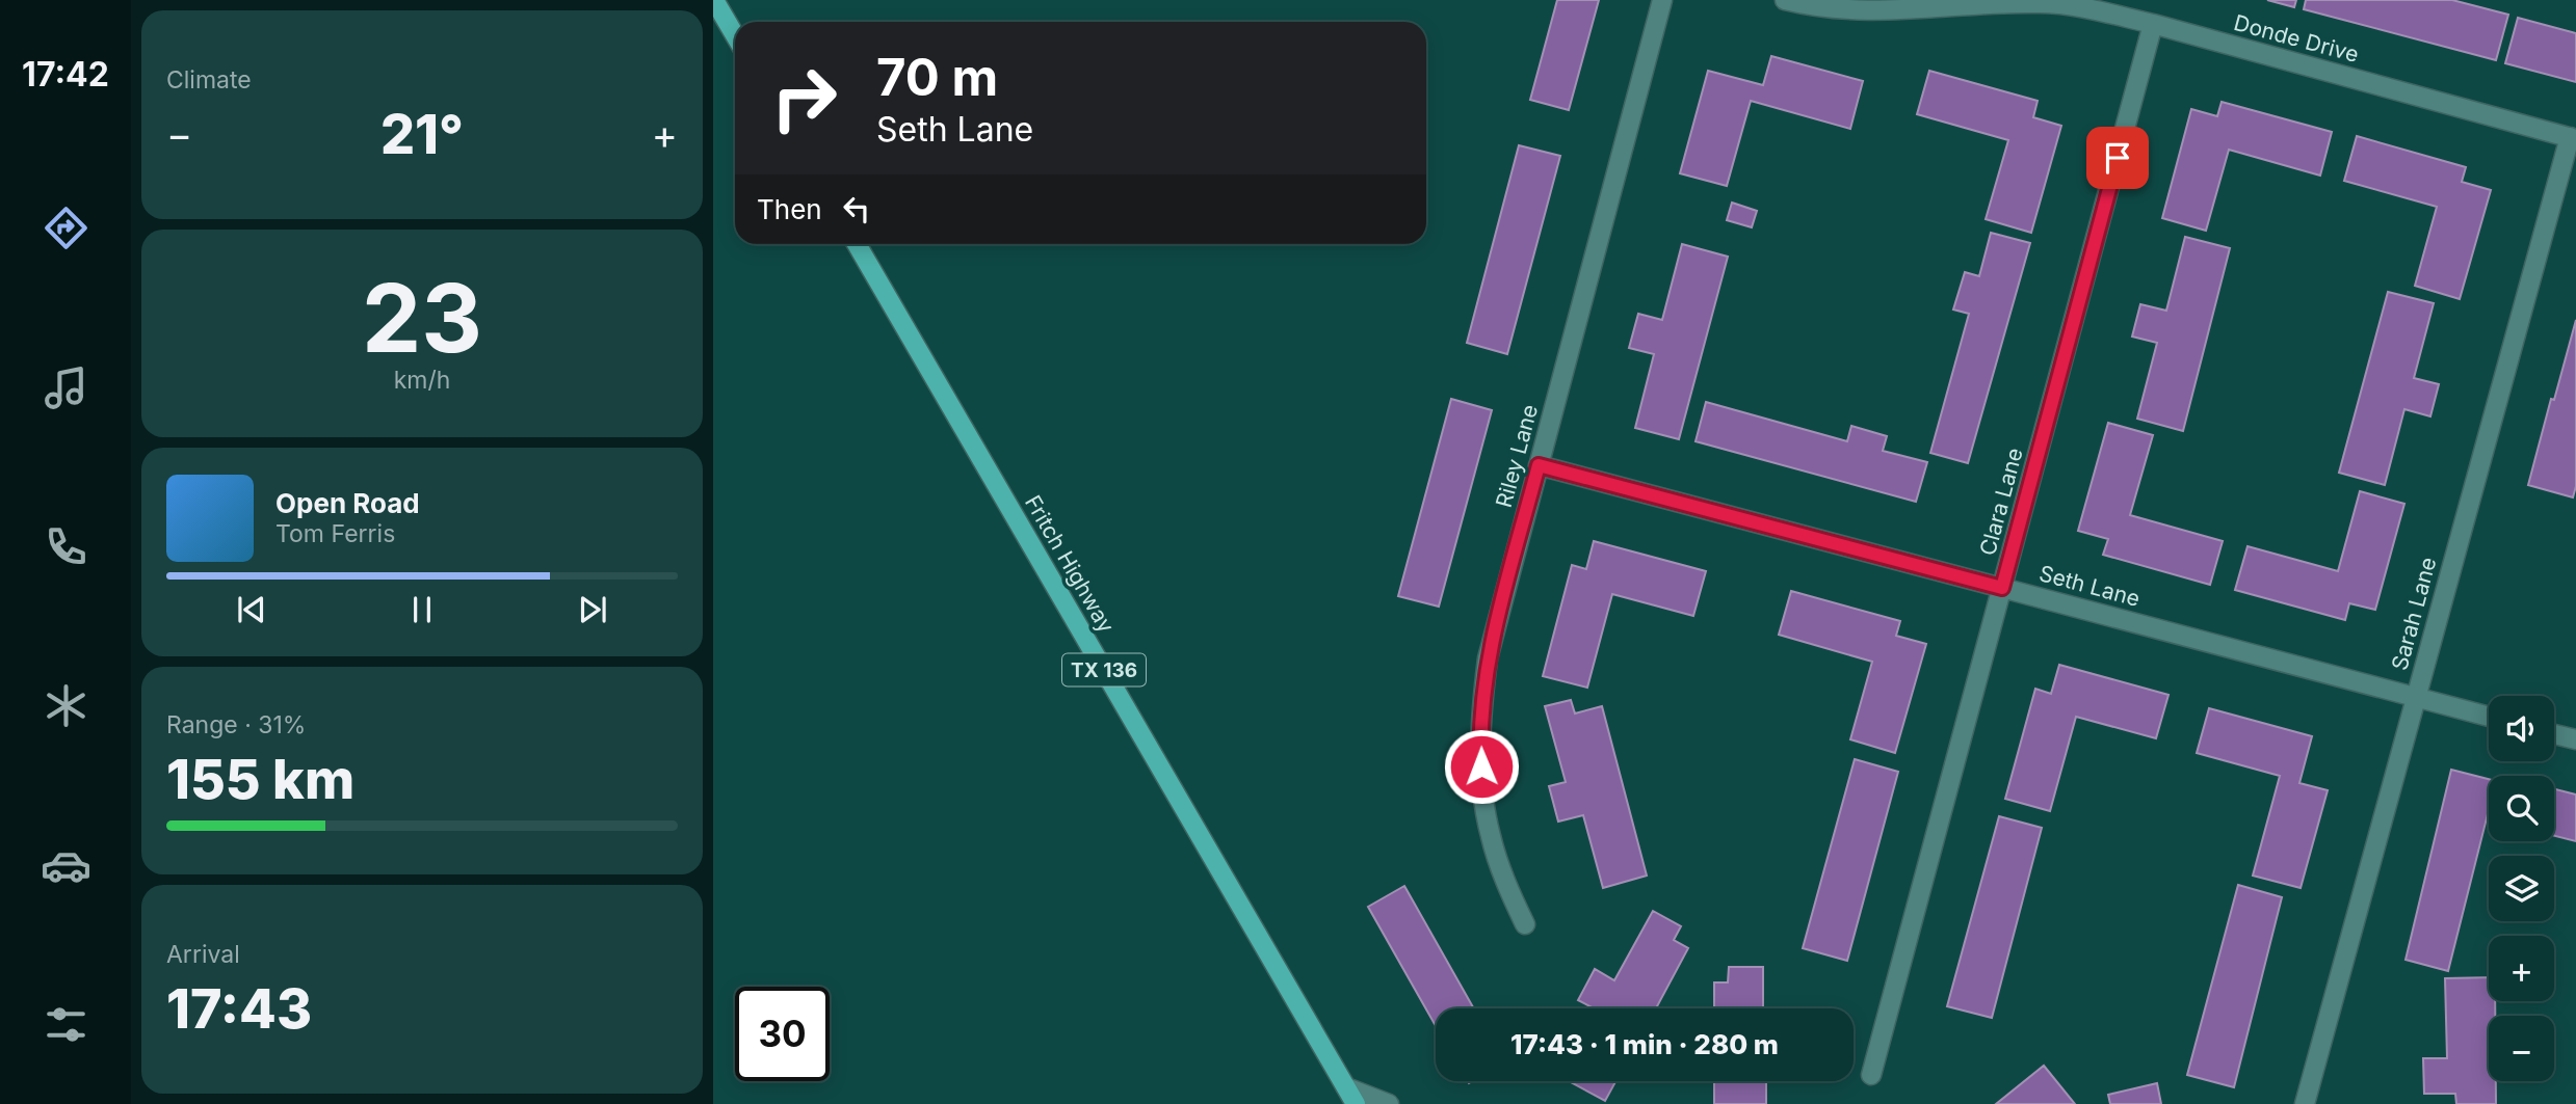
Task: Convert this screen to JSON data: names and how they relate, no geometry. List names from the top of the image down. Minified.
{"streets":{"main road":["Fritch Highway","TX 136"],"street":["Donde Drive","Riley Lane","Clara Lane","Seth Lane","Sarah Lane"]},"crossings":[["Donde Drive","Clara Lane"],["Donde Drive","Sarah Lane"],["Riley Lane","Seth Lane"],["Clara Lane","Seth Lane"],["Seth Lane","Sarah Lane"]],"page":{"tabs":"17:42","tile":["Climate",["23","km/h"],["Range · 31%","155 km"],["Arrival","17:43"]],"turn":["70 m","Seth Lane"],"heat":["−","21°","+"],"then":"Then","song":["Open Road","Tom Ferris"],"map_buttons":["+","−"],"limit":"30","trip":"17:43 · 1 min · 280 m"}}
